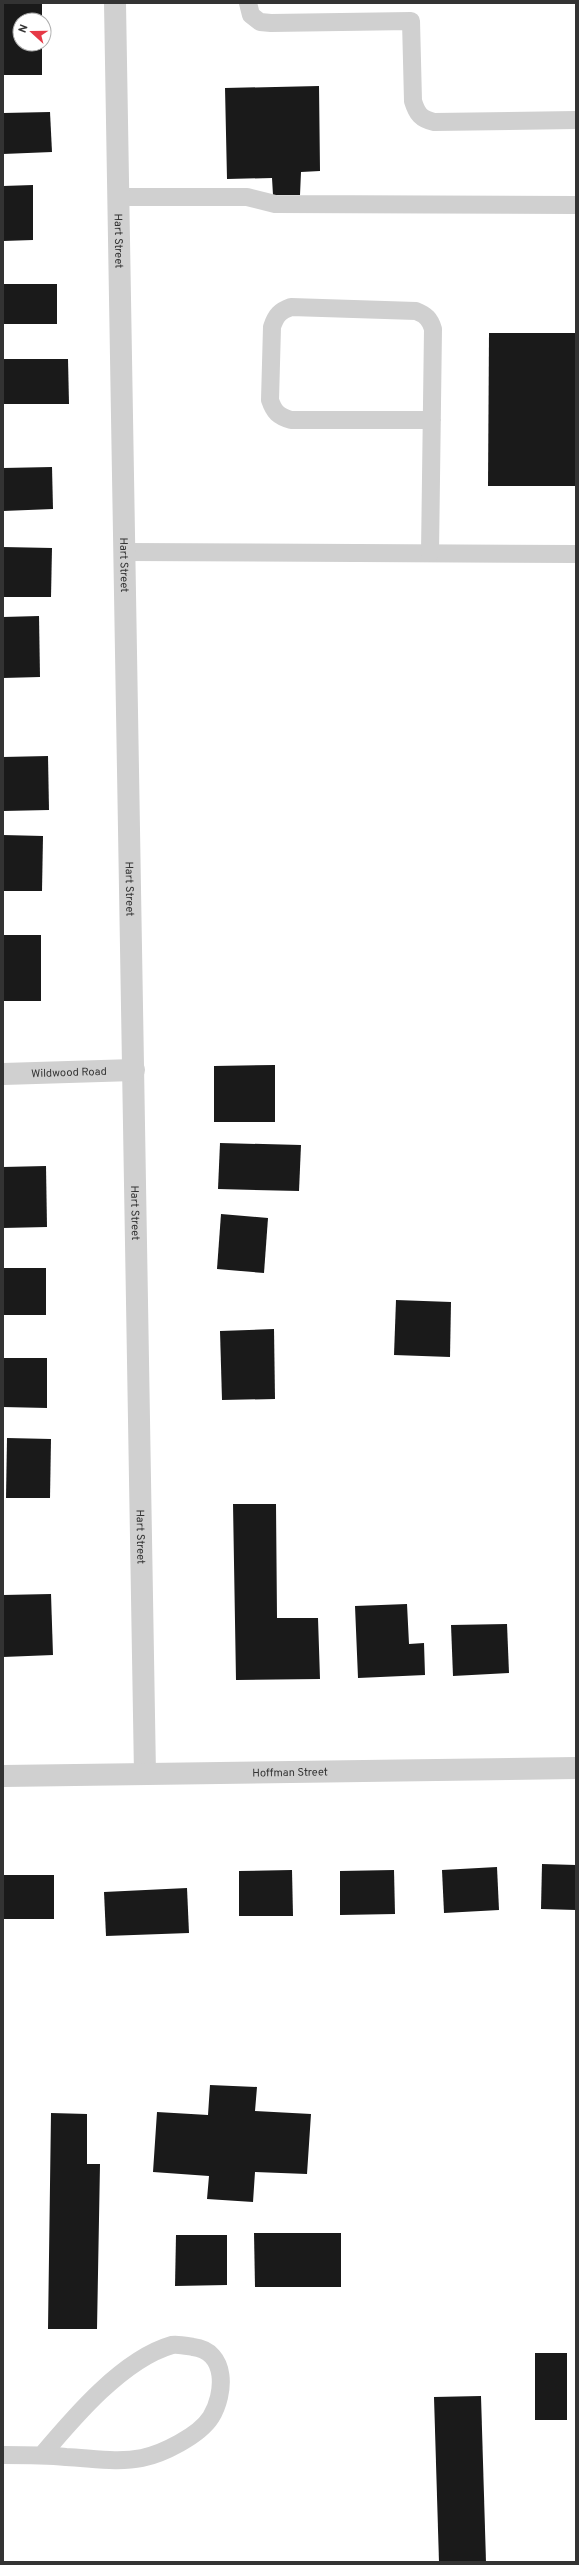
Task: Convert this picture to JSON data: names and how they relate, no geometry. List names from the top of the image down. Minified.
{"streets":{"street":["Hart Street","Wildwood Road","Hoffman Street"]},"crossings":[["Hart Street","Wildwood Road"],["Hart Street","Hoffman Street"]],"north":"left"}
